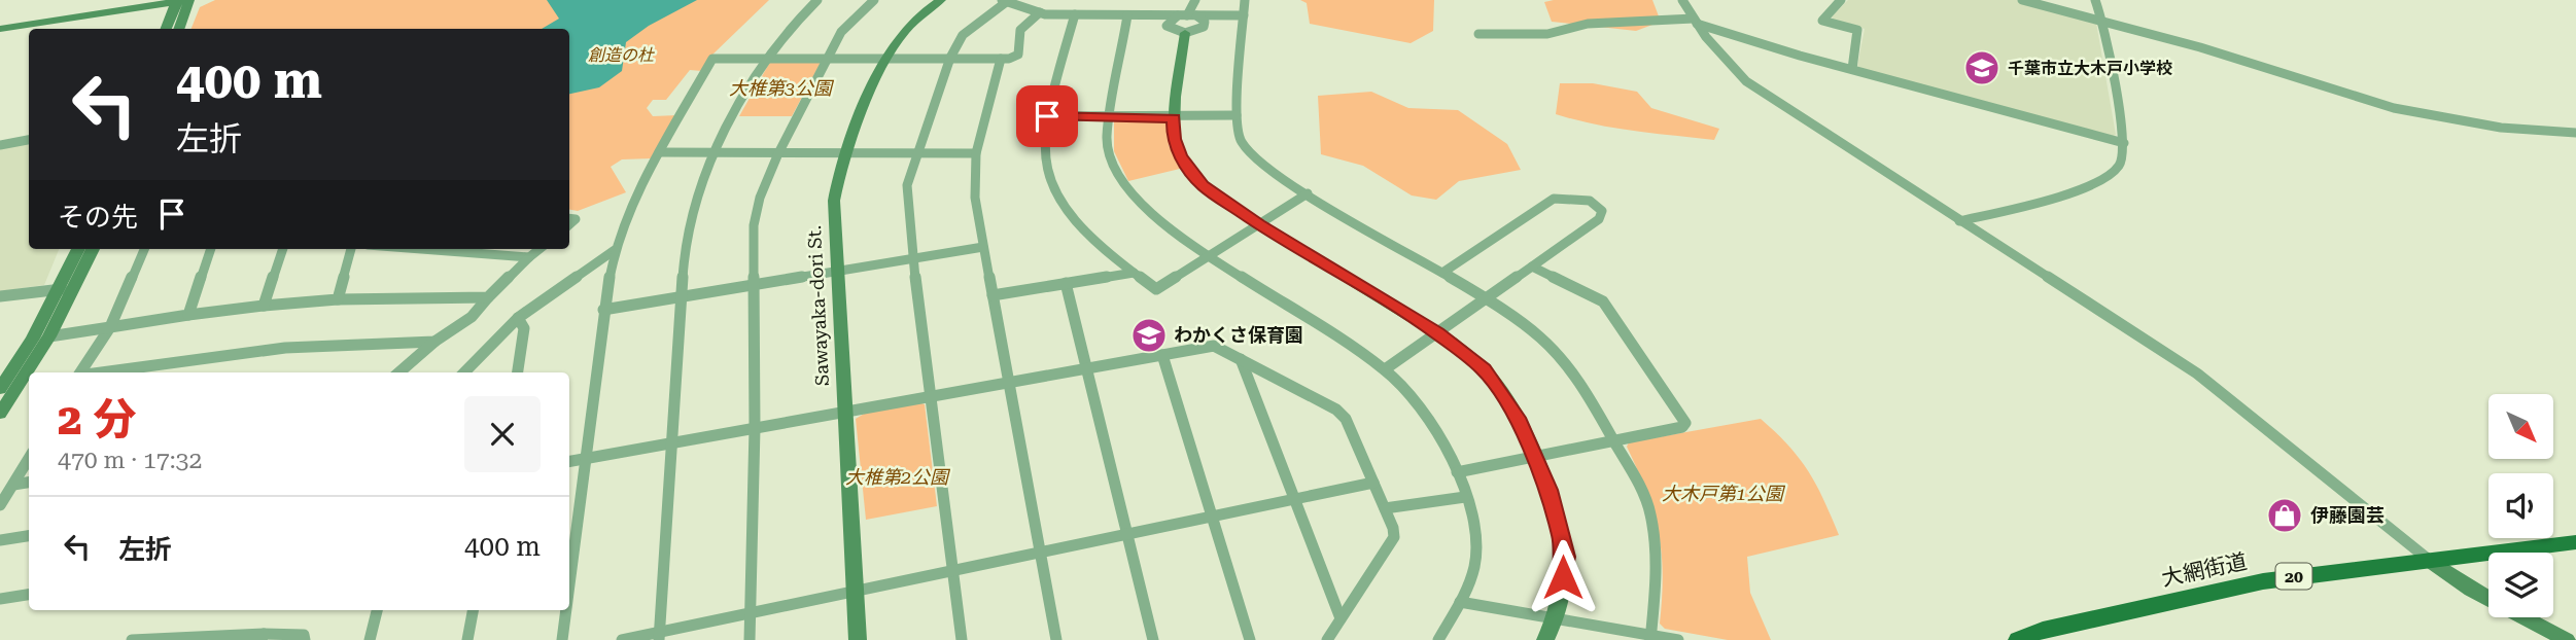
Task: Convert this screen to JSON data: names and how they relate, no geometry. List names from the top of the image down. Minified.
{"streets":{"main road":["大網街道","20"],"street":["Sawayaka-dori St."]},"parks":["創造の杜","大椎第3公園","大椎第2公園","大木戸第1公園"],"places":{"school or university":["千葉市立大木戸小学校","わかくさ保育園"],"shop":["伊藤園芸"]},"north":"bottom right","page":{"turn":["400 m","左折"],"then":"その先","heading":["2 分","470 m · 17:32"],"list":[{"name":"左折","value":"400 m"}]}}
